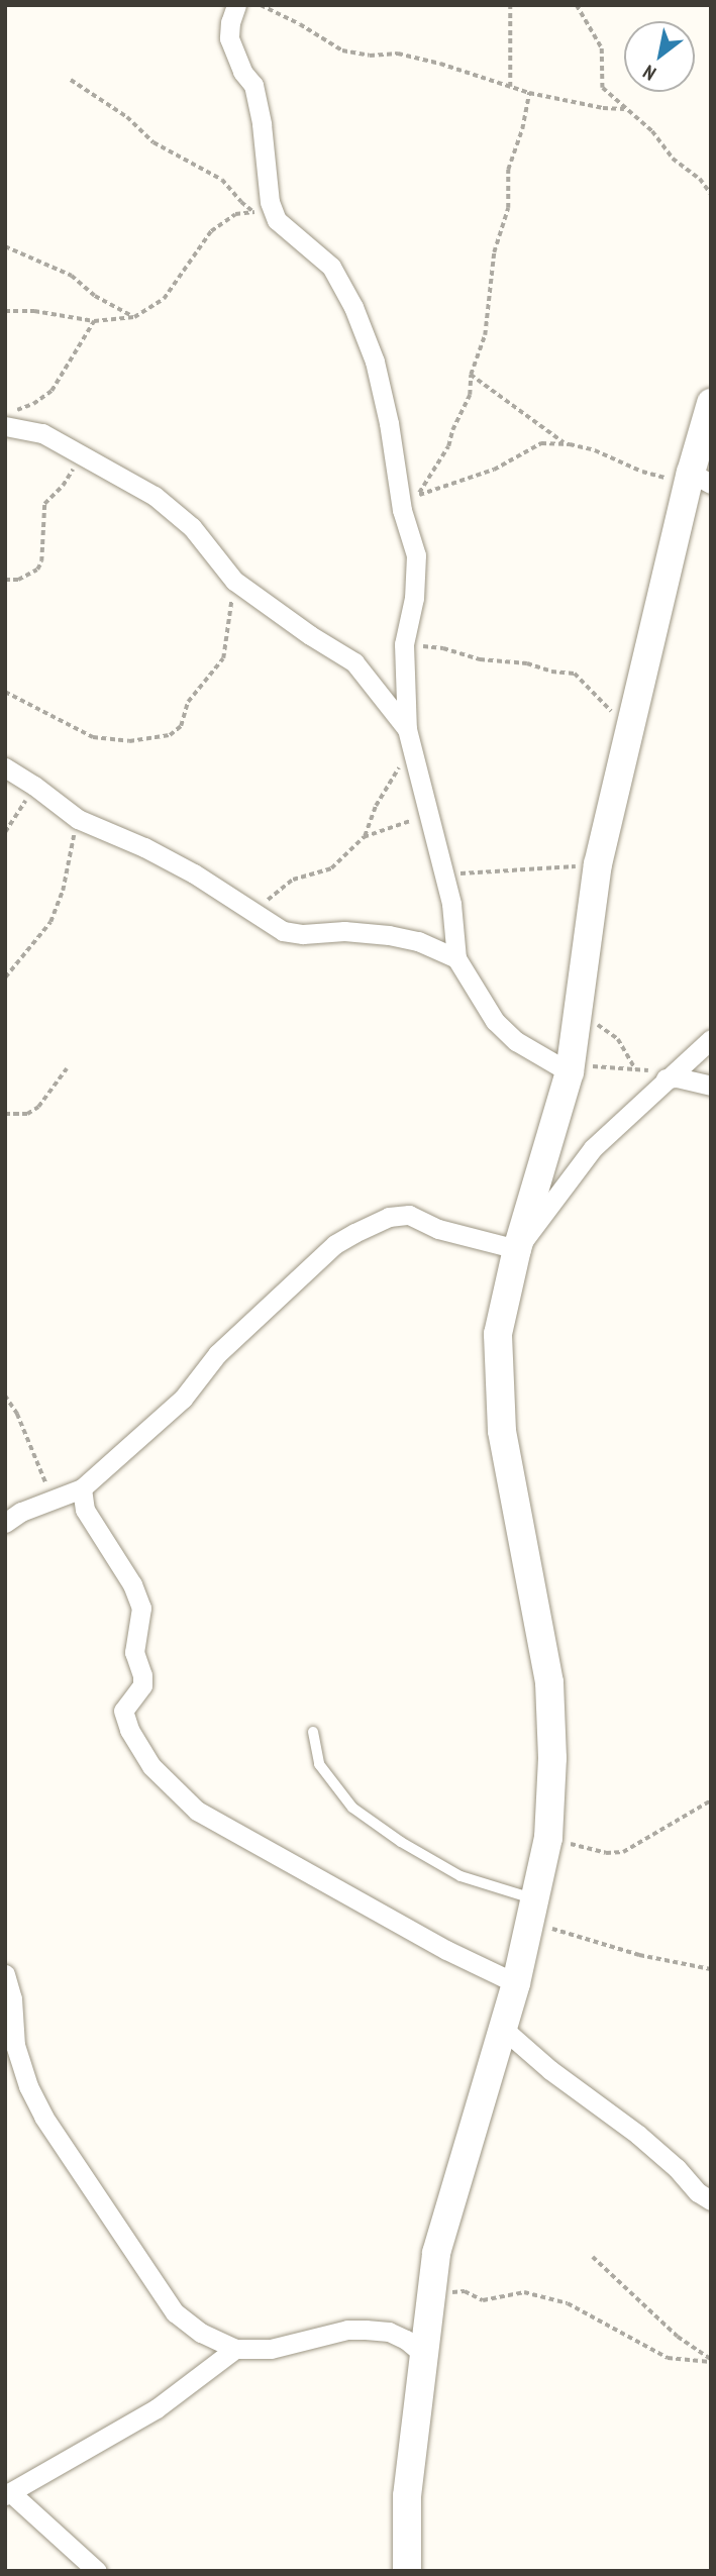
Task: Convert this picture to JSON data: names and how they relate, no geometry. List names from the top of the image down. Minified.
{"north":"bottom left"}
